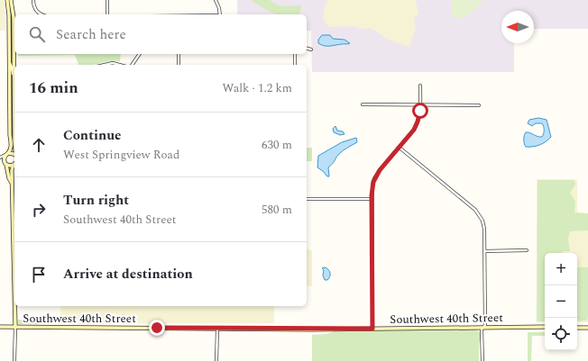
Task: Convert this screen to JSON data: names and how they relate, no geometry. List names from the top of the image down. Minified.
{"streets":{"main road":["Southwest 40th Street"]},"north":"left","page":{"search":"Search here","heading":["16 min","Walk · 1.2 km"],"list":[["Continue","West Springview Road","630 m"],["Turn right","Southwest 40th Street","580 m"],"Arrive at destination"],"map_buttons":["+","−"]}}
